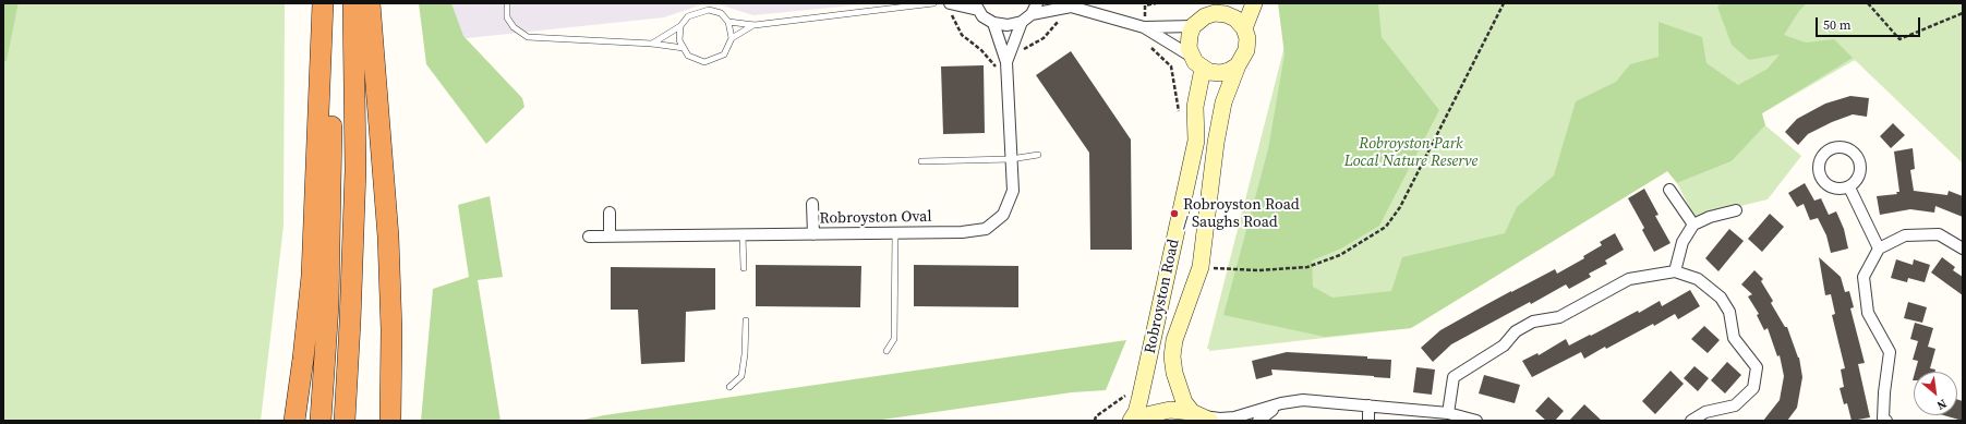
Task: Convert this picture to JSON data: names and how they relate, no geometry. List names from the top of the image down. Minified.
{"streets":{"main road":["Robroyston Road"],"street":["Robroyston Oval"]},"parks":["Robroyston Park Local Nature Reserve"],"places":["Robroyston Road / Saughs Road"],"scale_bar":"50 m","north":"bottom right"}
